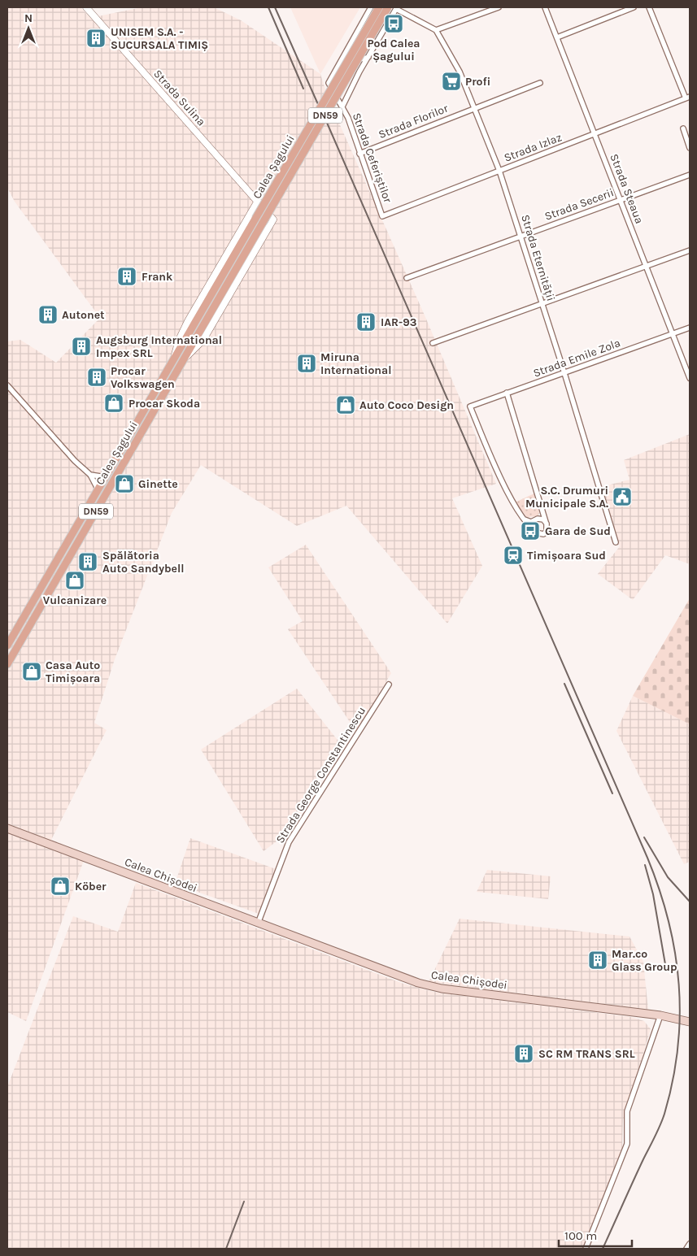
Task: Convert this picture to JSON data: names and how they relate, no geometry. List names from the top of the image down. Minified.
{"streets":{"main road":["DN59","Calea Șagului","Calea Chișodei"],"street":["Strada Sulina","Strada Florilor","Strada Izlaz","Strada Ceferiștilor","Strada Steaua","Strada Secerii","Strada Eternității","Strada Emile Zola","Strada George Constantinescu"]},"crossings":[["Strada Sulina","Calea Șagului"],["Strada Florilor","Strada Ceferiștilor"],["Strada Florilor","Strada Eternității"],["Strada Izlaz","Strada Ceferiștilor"],["Strada Izlaz","Strada Steaua"],["Strada Izlaz","Strada Eternității"],["Strada Steaua","Strada Secerii"],["Strada Steaua","Strada Emile Zola"],["Strada Secerii","Strada Eternității"],["Strada Eternității","Strada Emile Zola"],["Strada George Constantinescu","Calea Chișodei"]],"places":{"bus stop":["Pod Calea Șagului","Gara de Sud"],"building":["UNISEM S.A. - SUCURSALA TIMIȘ","Frank","Autonet","IAR-93","Augsburg International Impex SRL","Miruna International","Procar Volkswagen","Spălătoria Auto Sandybell","Mar.co Glass Group","SC RM TRANS SRL"],"supermarket":["Profi"],"shop":["Procar Skoda","Auto Coco Design","Ginette","Vulcanizare","Casa Auto Timișoara","Köber"],"public building":["S.C. Drumuri Municipale S.A."],"station":["Timișoara Sud"]},"scale_bar":"100 m","north":"top"}
